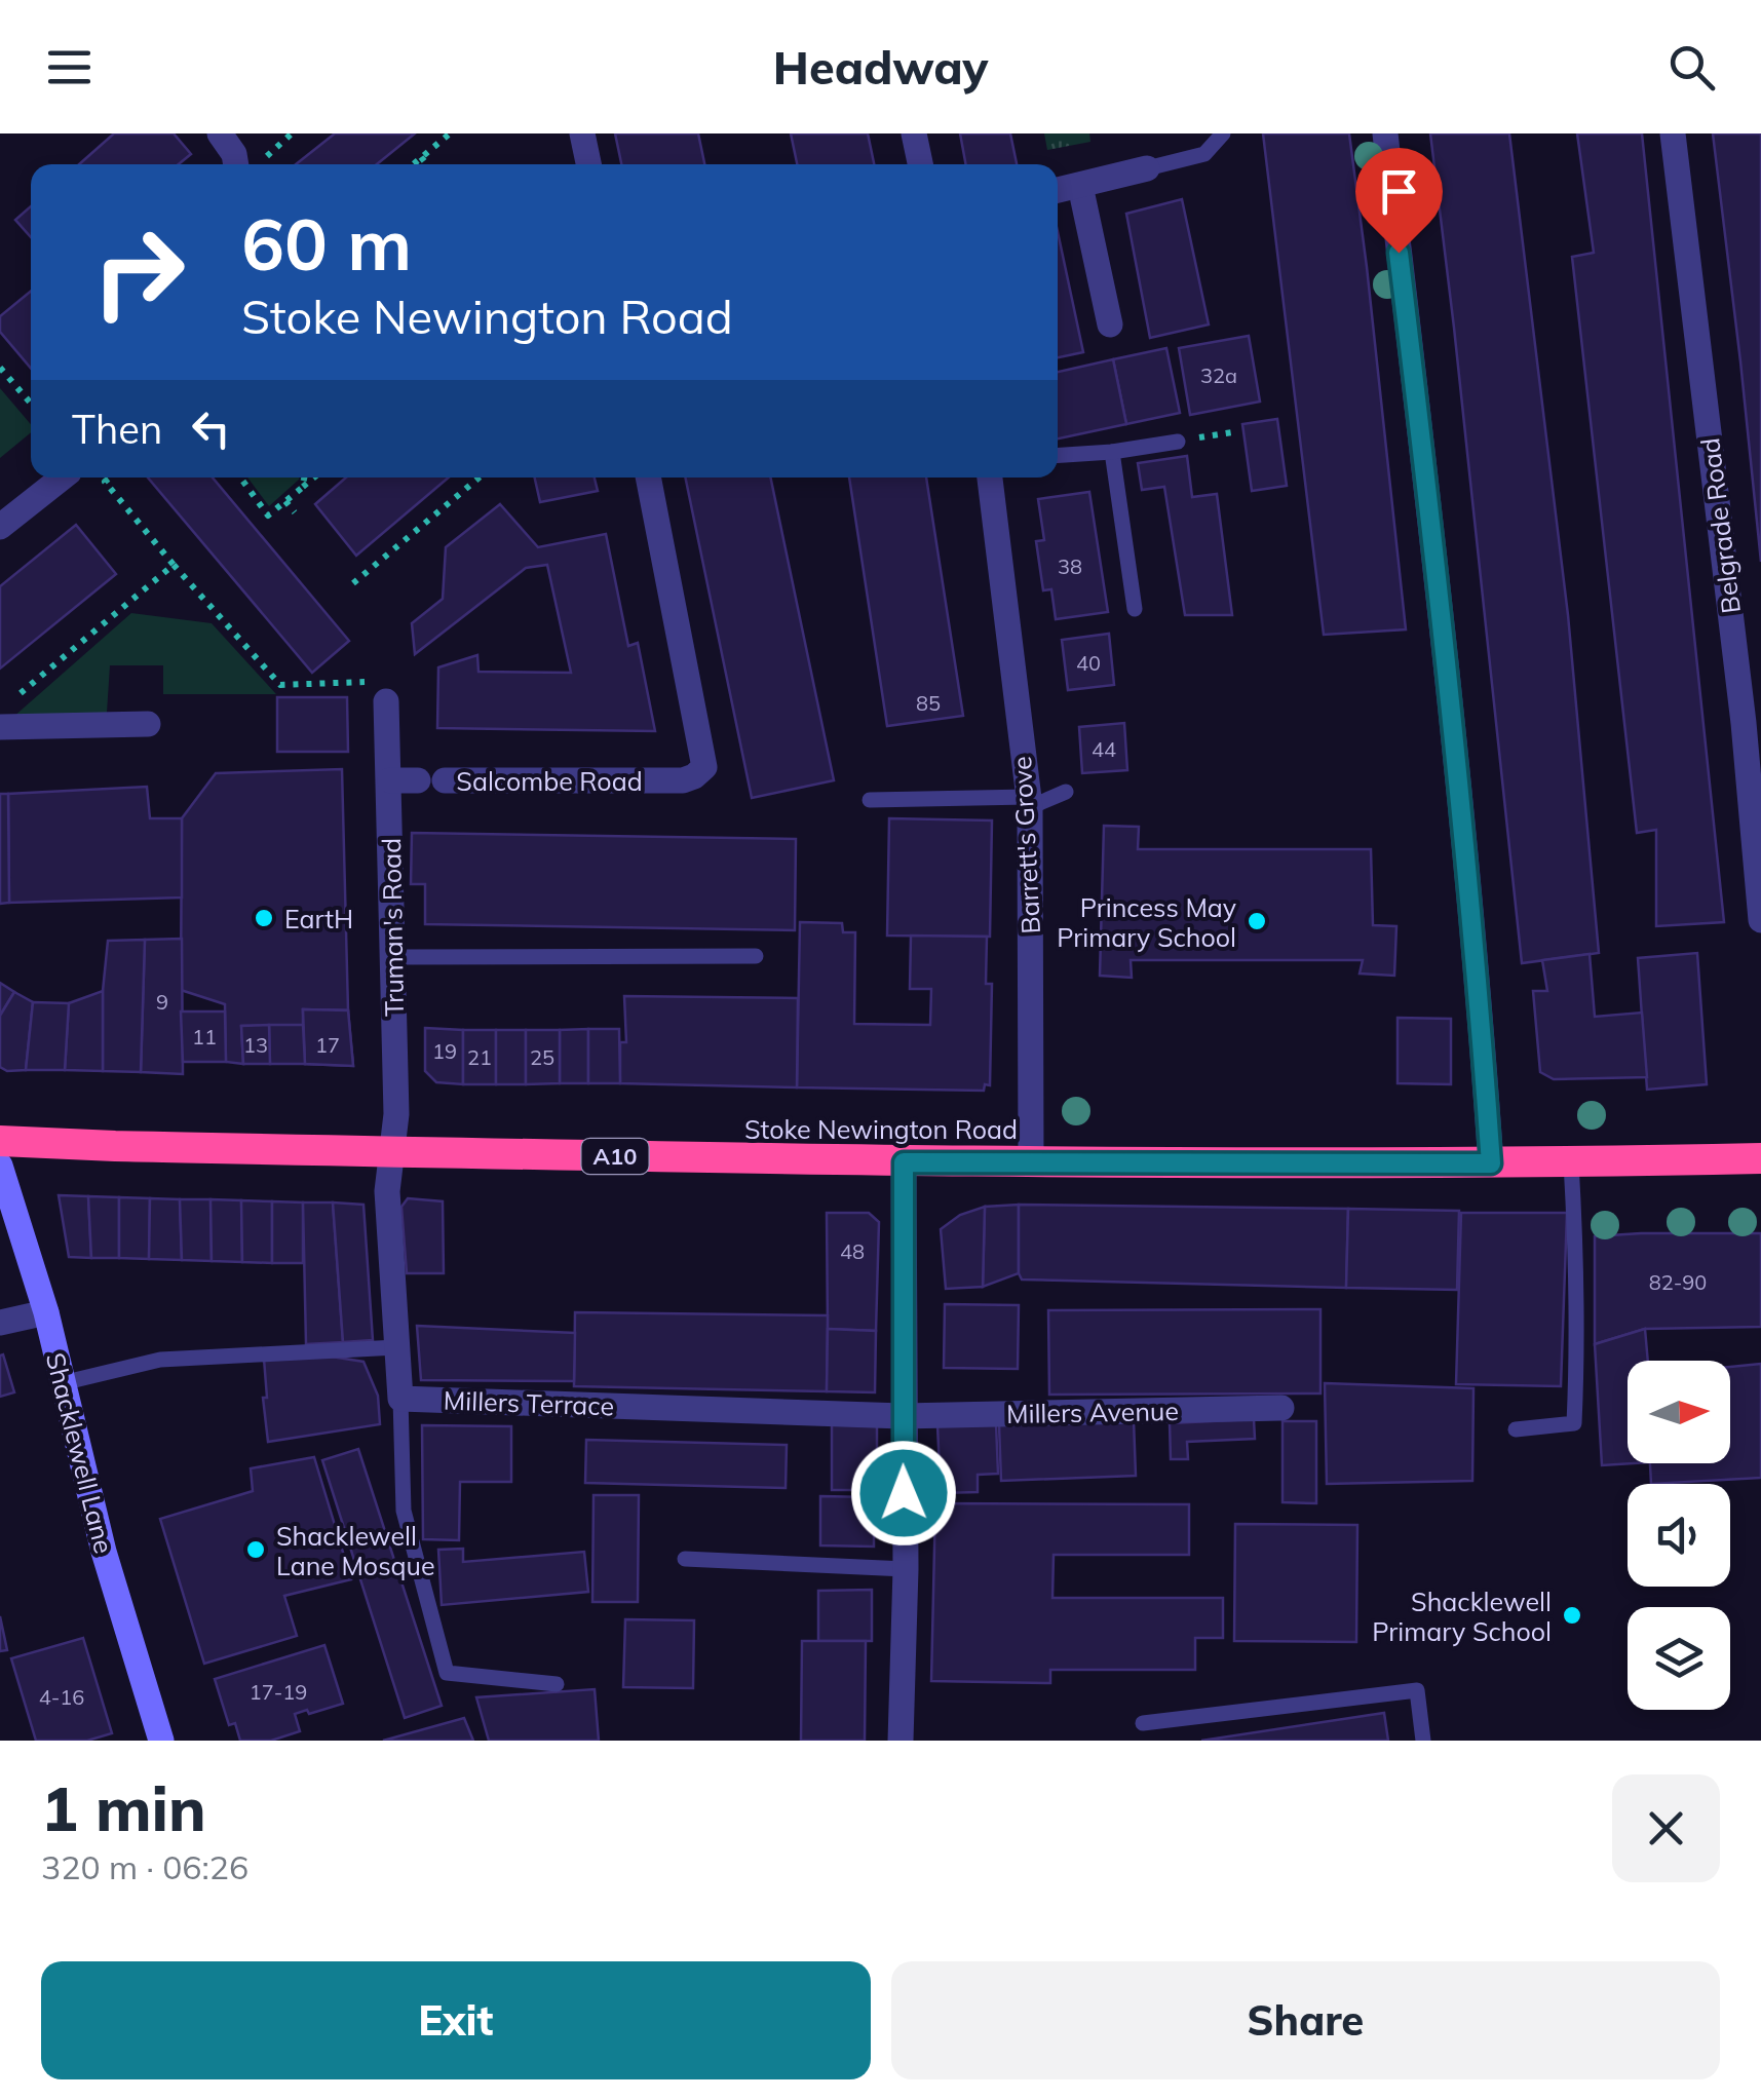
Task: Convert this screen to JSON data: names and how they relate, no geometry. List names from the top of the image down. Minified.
{"streets":{"highway":["Stoke Newington Road","A10"],"street":["Belgrade Road","Salcombe Road","Barrett's Grove","Truman's Road","Millers Terrace","Millers Avenue","Shacklewell Lane"]},"crossings":[["Salcombe Road","Truman's Road"],["Barrett's Grove","Stoke Newington Road"],["Truman's Road","Stoke Newington Road"],["Millers Terrace","Millers Avenue"]],"places":["EartH","Princess May Primary School","Shacklewell Lane Mosque","Shacklewell Primary School"],"house_numbers":["32a","38","40","85","44","9","11","13","17","19","21","25","48","82-90","17-19","4-16"],"north":"right","page":{"header":"Headway","turn":["60 m","Stoke Newington Road"],"then":"Then","heading":["1 min","320 m · 06:26"],"buttons":["Exit","Share"]}}
